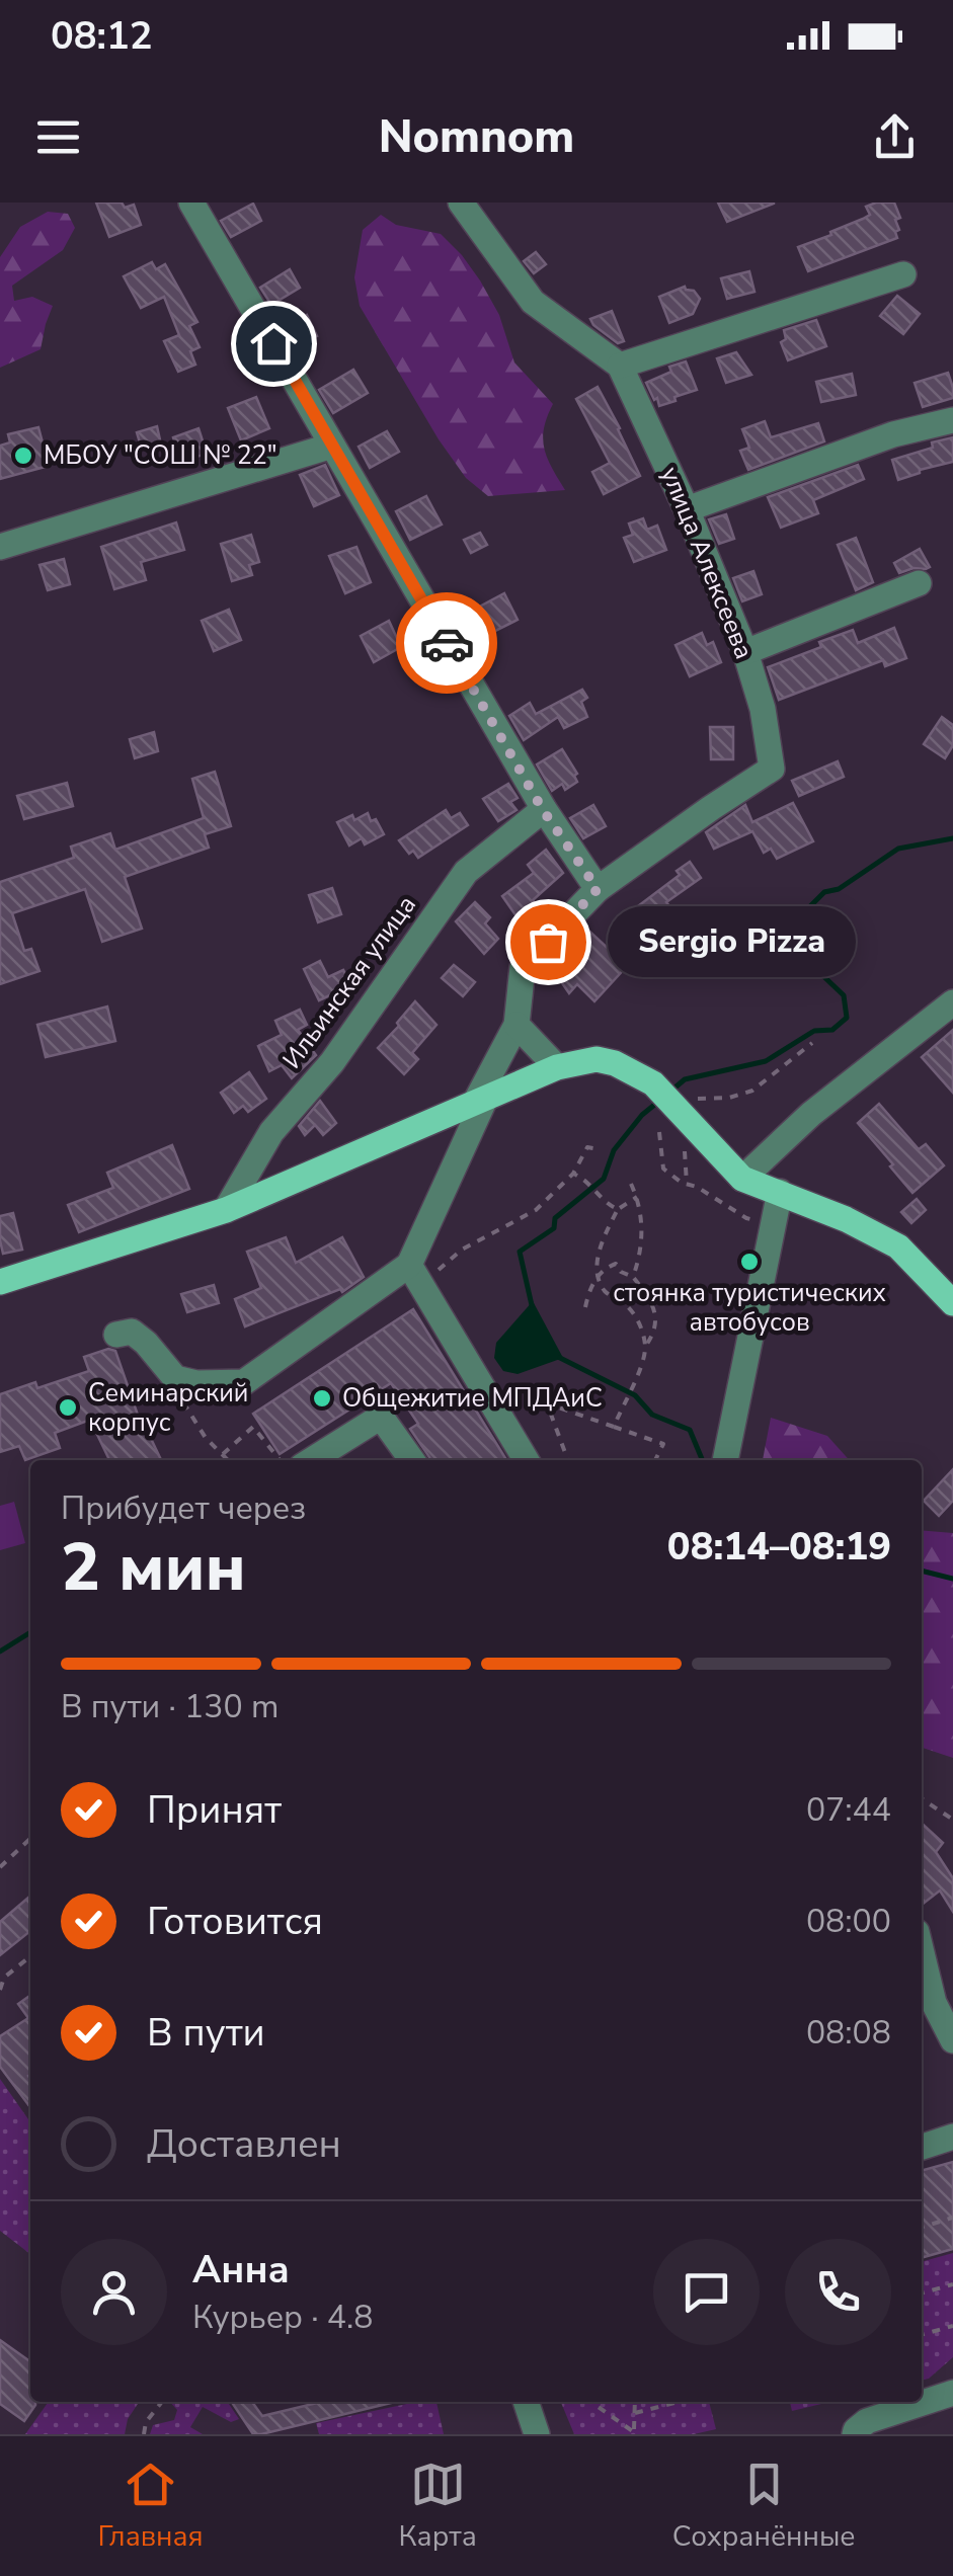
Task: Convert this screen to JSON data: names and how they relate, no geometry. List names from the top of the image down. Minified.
{"streets":{"street":["улица Алексеева","Ильинская улица"]},"places":["МБОУ \"СОШ № 22\"","Sergio Pizza","стоянка туристических автобусов","Общежитие МПДАиС","Семинарский корпус"],"page":{"status":"08:12","header":"Nomnom","bubble":"Sergio Pizza","heading":["2 мин","Прибудет через","08:14–08:19"],"panel":["Анна","Курьер · 4.8"],"bar":"В пути · 130 m","list":[["Принят","07:44"],["Готовится","08:00"],["В пути","08:08"],"Доставлен"],"tabs":["Главная","Карта","Сохранённые"]}}
